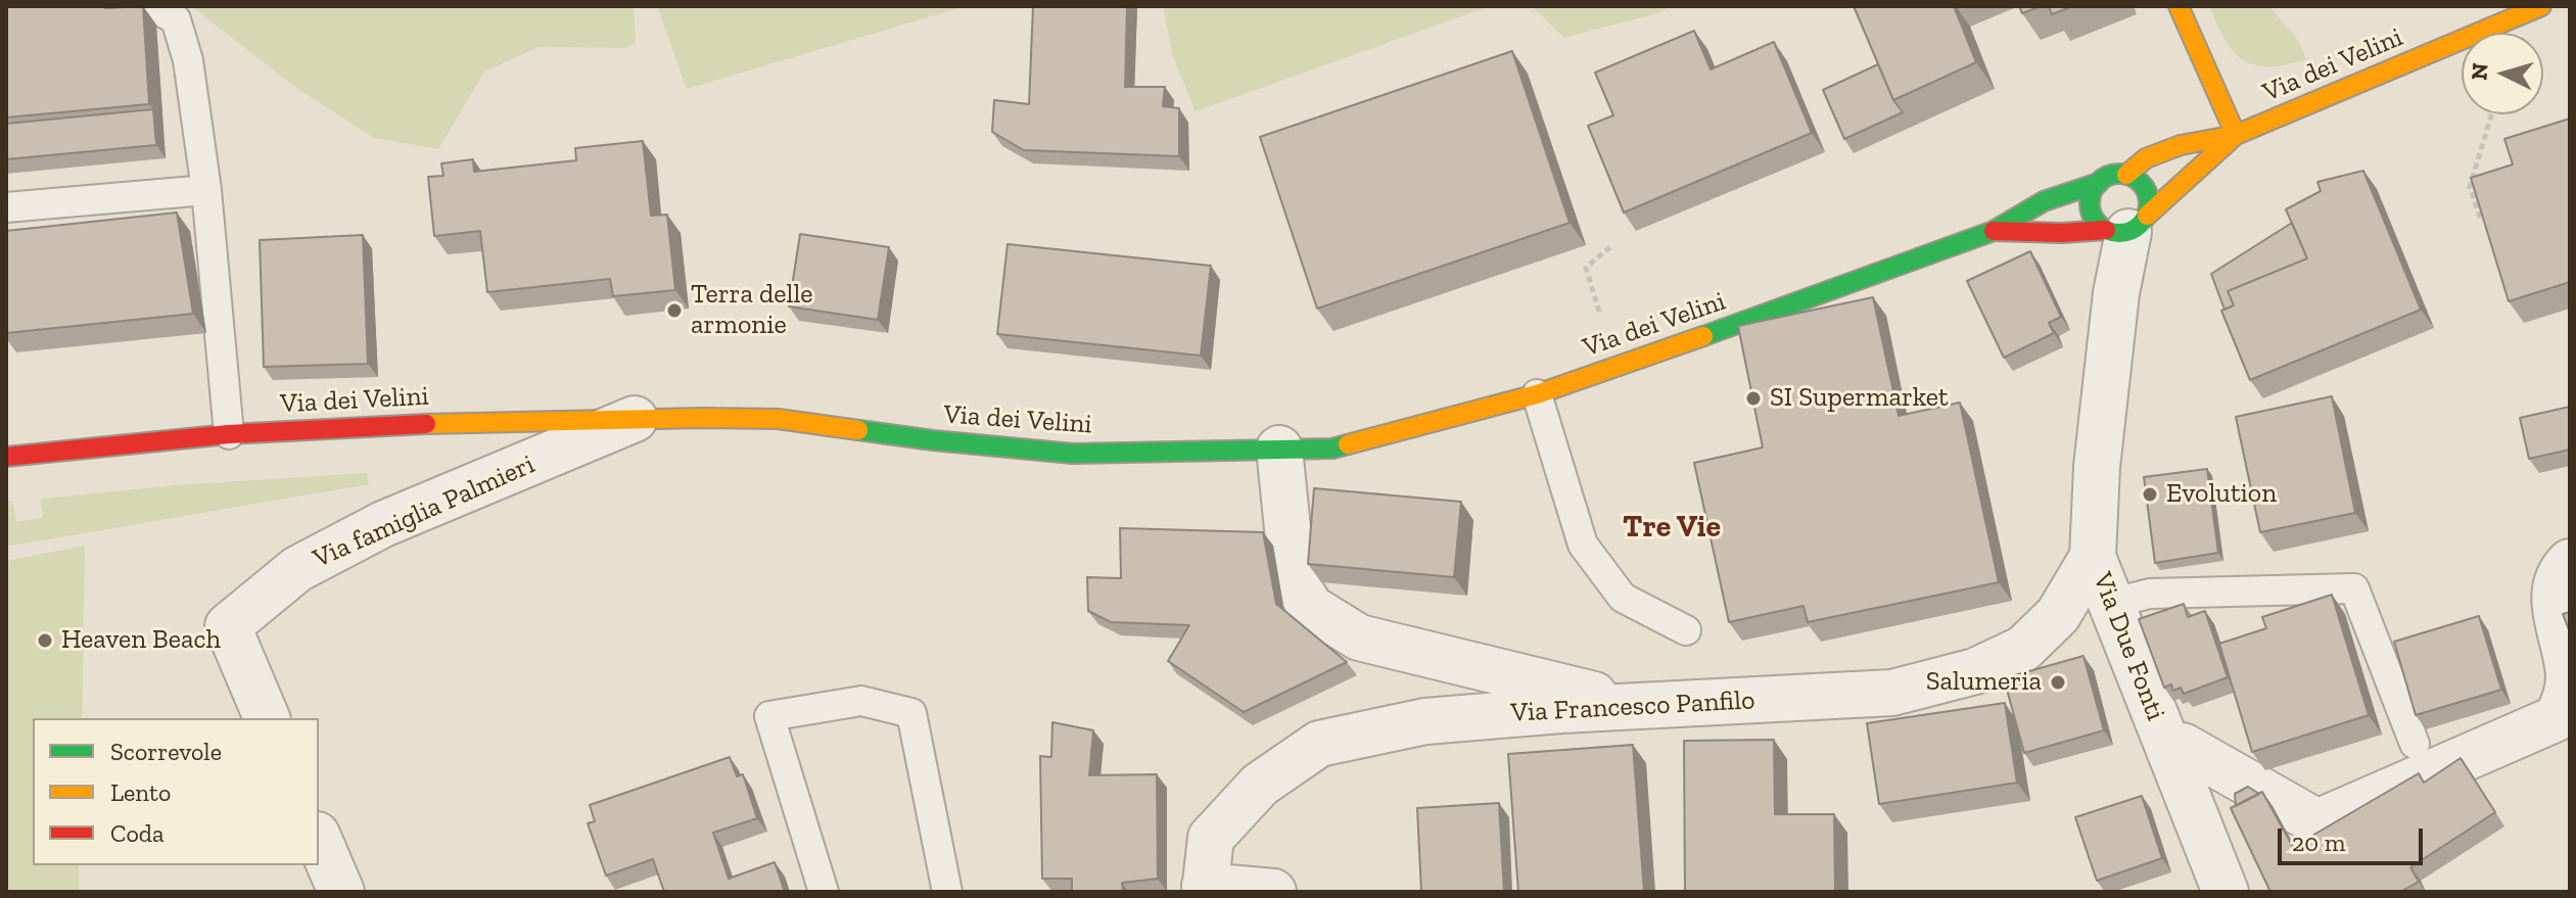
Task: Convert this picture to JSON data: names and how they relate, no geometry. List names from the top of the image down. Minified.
{"streets":{"street":["Via dei Velini","Via famiglia Palmieri","Via Due Fonti","Via Francesco Panfilo"]},"crossings":[["Via dei Velini","Via famiglia Palmieri"],["Via dei Velini","Via Due Fonti"],["Via Due Fonti","Via Francesco Panfilo"]],"districts":["Tre Vie"],"places":["Terra delle armonie","SI Supermarket","Evolution","Heaven Beach","Salumeria"],"legend":["Scorrevole","Lento","Coda"],"scale_bar":"20 m","north":"left"}
